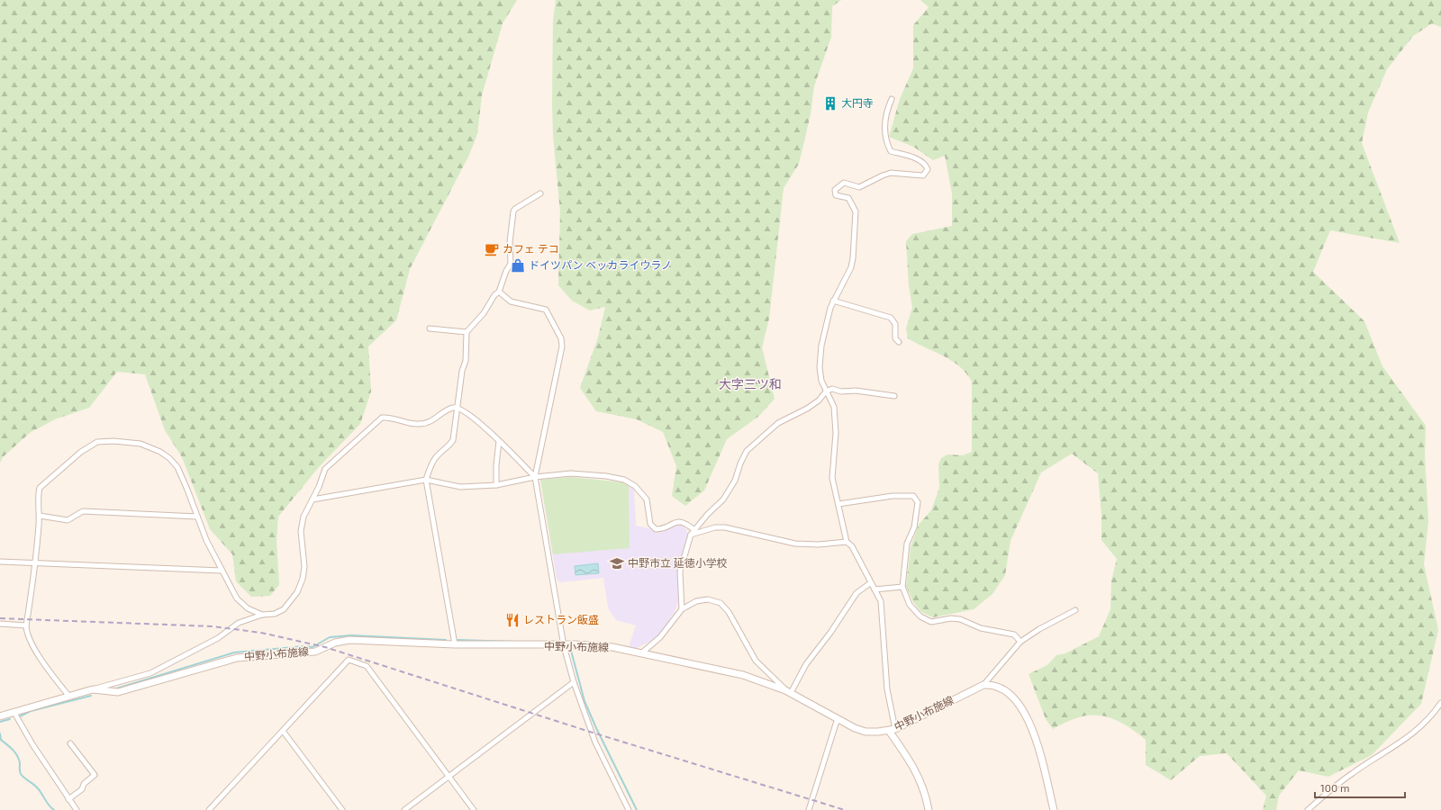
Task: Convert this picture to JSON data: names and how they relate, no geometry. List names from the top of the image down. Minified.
{"streets":{"main road":["中野小布施線"]},"districts":["大字三ツ和"],"places":{"building":["大円寺"],"cafe":["カフェ テコ"],"shop":["ドイツパン ベッカライウラノ"],"school or university":["中野市立 延徳小学校"],"restaurant":["レストラン飯盛"]},"scale_bar":"100 m"}
